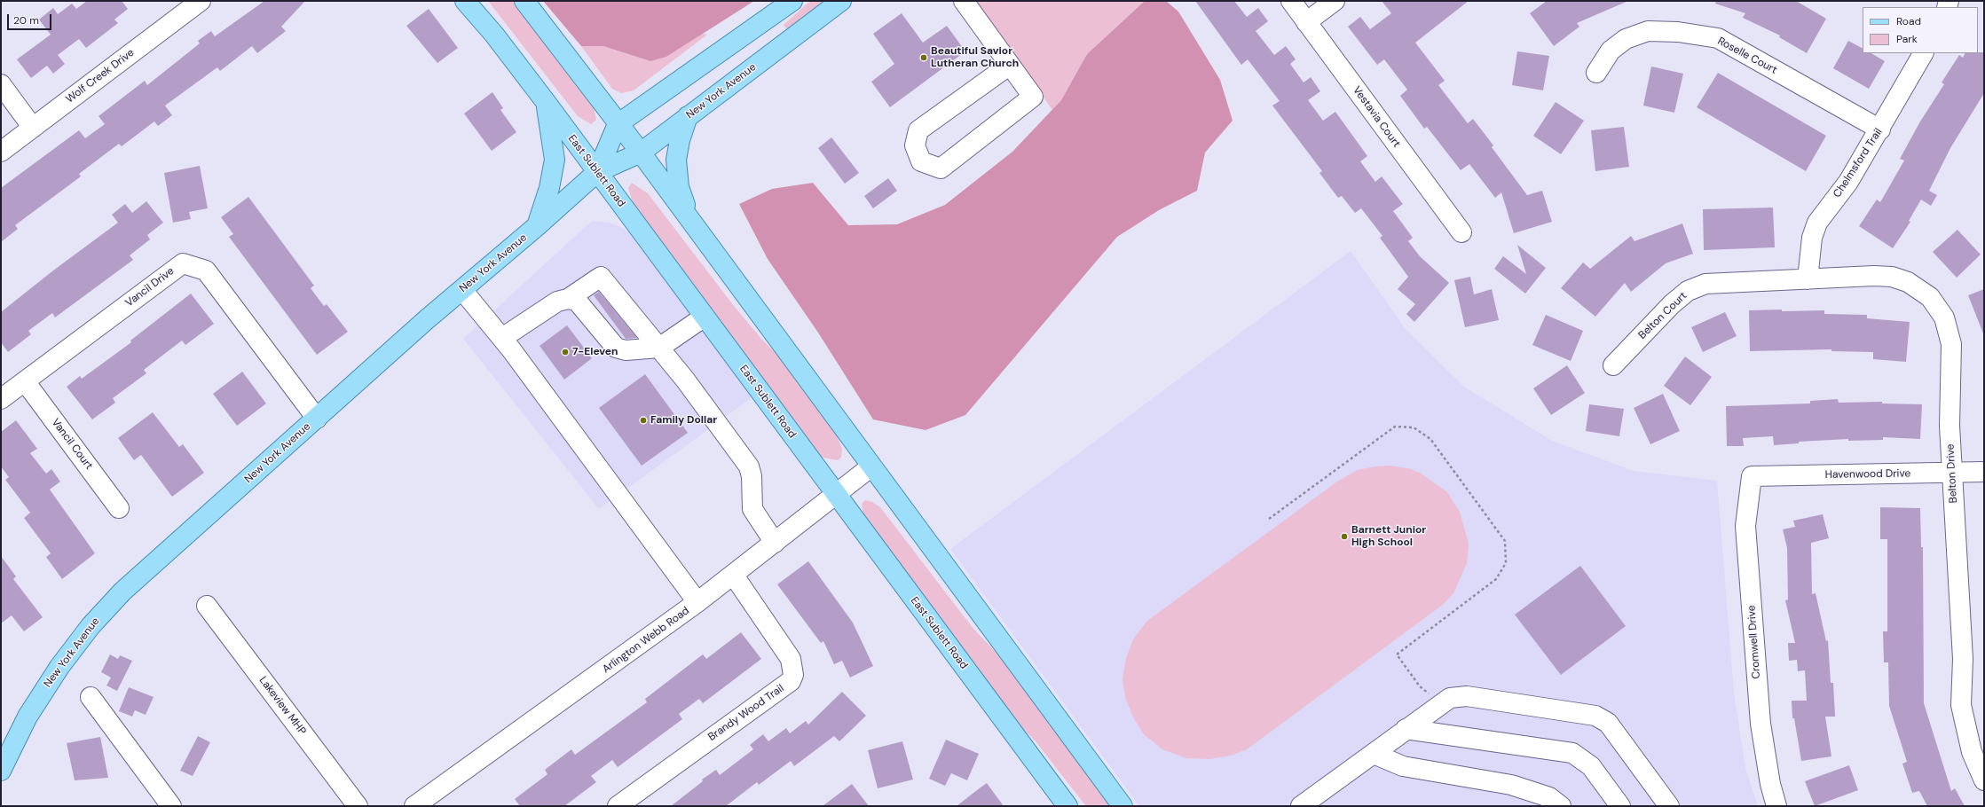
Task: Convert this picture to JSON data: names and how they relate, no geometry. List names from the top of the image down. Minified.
{"streets":{"main road":["New York Avenue","East Sublett Road"],"street":["Roselle Court","Wolf Creek Drive","Vestavia Court","Chelmsford Trail","Vancil Drive","Belton Court","Vancil Court","Belton Drive","Havenwood Drive","Arlington Webb Road","Cromwell Drive","Lakeview MHP","Brandy Wood Trail"]},"crossings":[["Roselle Court","Chelmsford Trail"],["New York Avenue","East Sublett Road"],["New York Avenue","Vancil Drive"],["Chelmsford Trail","Belton Court"],["Chelmsford Trail","Belton Drive"],["East Sublett Road","Arlington Webb Road"],["Vancil Drive","Vancil Court"],["Belton Court","Belton Drive"],["Belton Drive","Havenwood Drive"],["Havenwood Drive","Cromwell Drive"],["Arlington Webb Road","Brandy Wood Trail"]],"places":["Beautiful Savior Lutheran Church","7-Eleven","Family Dollar","Barnett Junior High School"],"legend":["Road","Park"],"scale_bar":"20 m"}
